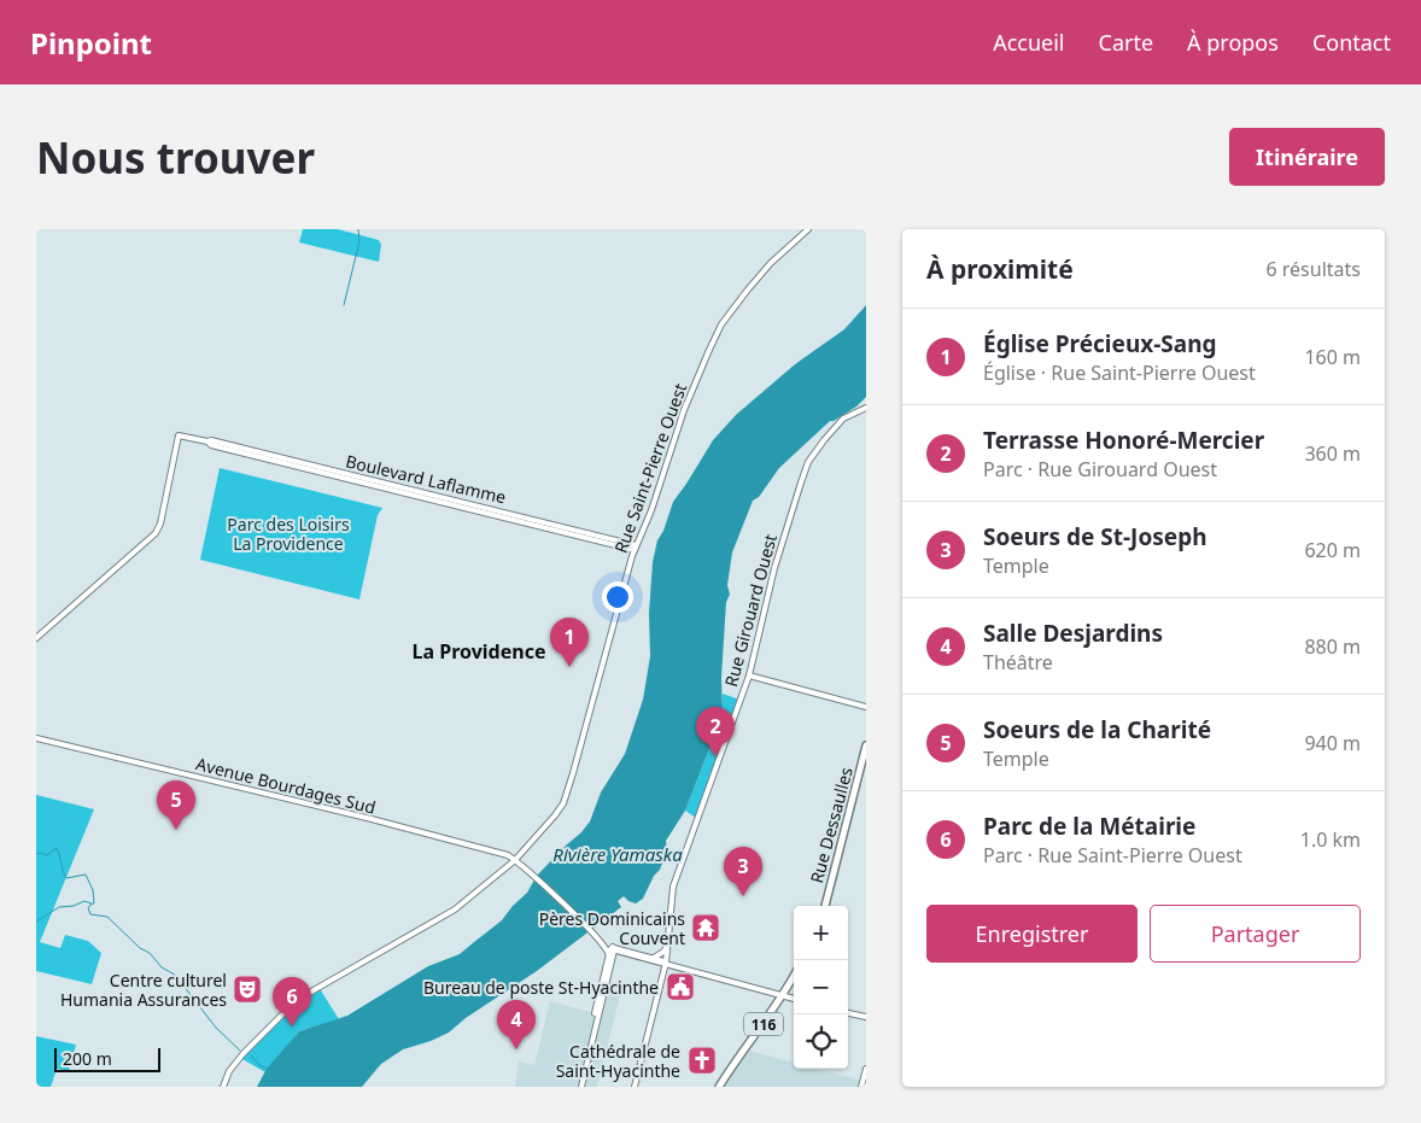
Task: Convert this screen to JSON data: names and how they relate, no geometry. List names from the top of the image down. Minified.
{"streets":{"main road":["Rue Dessaulles","116"],"street":["Rue Saint-Pierre Ouest","Boulevard Laflamme","Rue Girouard Ouest","Avenue Bourdages Sud"]},"crossings":[["Rue Saint-Pierre Ouest","Boulevard Laflamme"],["Rue Saint-Pierre Ouest","Avenue Bourdages Sud"]],"districts":["La Providence"],"water":["Rivière Yamaska"],"parks":["Parc des Loisirs La Providence"],"places":{"temple":["Pères Dominicains Couvent"],"public building":["Bureau de poste St-Hyacinthe"],"theatre":["Centre culturel Humania Assurances"],"church":["Cathédrale de Saint-Hyacinthe"]},"scale_bar":"200 m","page":{"header":"Pinpoint","nav":["Accueil","Carte","À propos","Contact"],"buttons":["Itinéraire",["Enregistrer","Partager"]],"title":"Nous trouver","heading":["À proximité","6 résultats"],"list":[{"mark":"1","name":"Église Précieux-Sang","note":"Église · Rue Saint-Pierre Ouest","value":"160 m"},{"mark":"2","name":"Terrasse Honoré-Mercier","note":"Parc · Rue Girouard Ouest","value":"360 m"},{"mark":"3","name":"Soeurs de St-Joseph","note":"Temple","value":"620 m"},{"mark":"4","name":"Salle Desjardins","note":"Théâtre","value":"880 m"},{"mark":"5","name":"Soeurs de la Charité","note":"Temple","value":"940 m"},{"mark":"6","name":"Parc de la Métairie","note":"Parc · Rue Saint-Pierre Ouest","value":"1.0 km"}],"pins":["1","2","5","3","6","4"],"map_buttons":["+","−"],"scale":"200 m"}}
